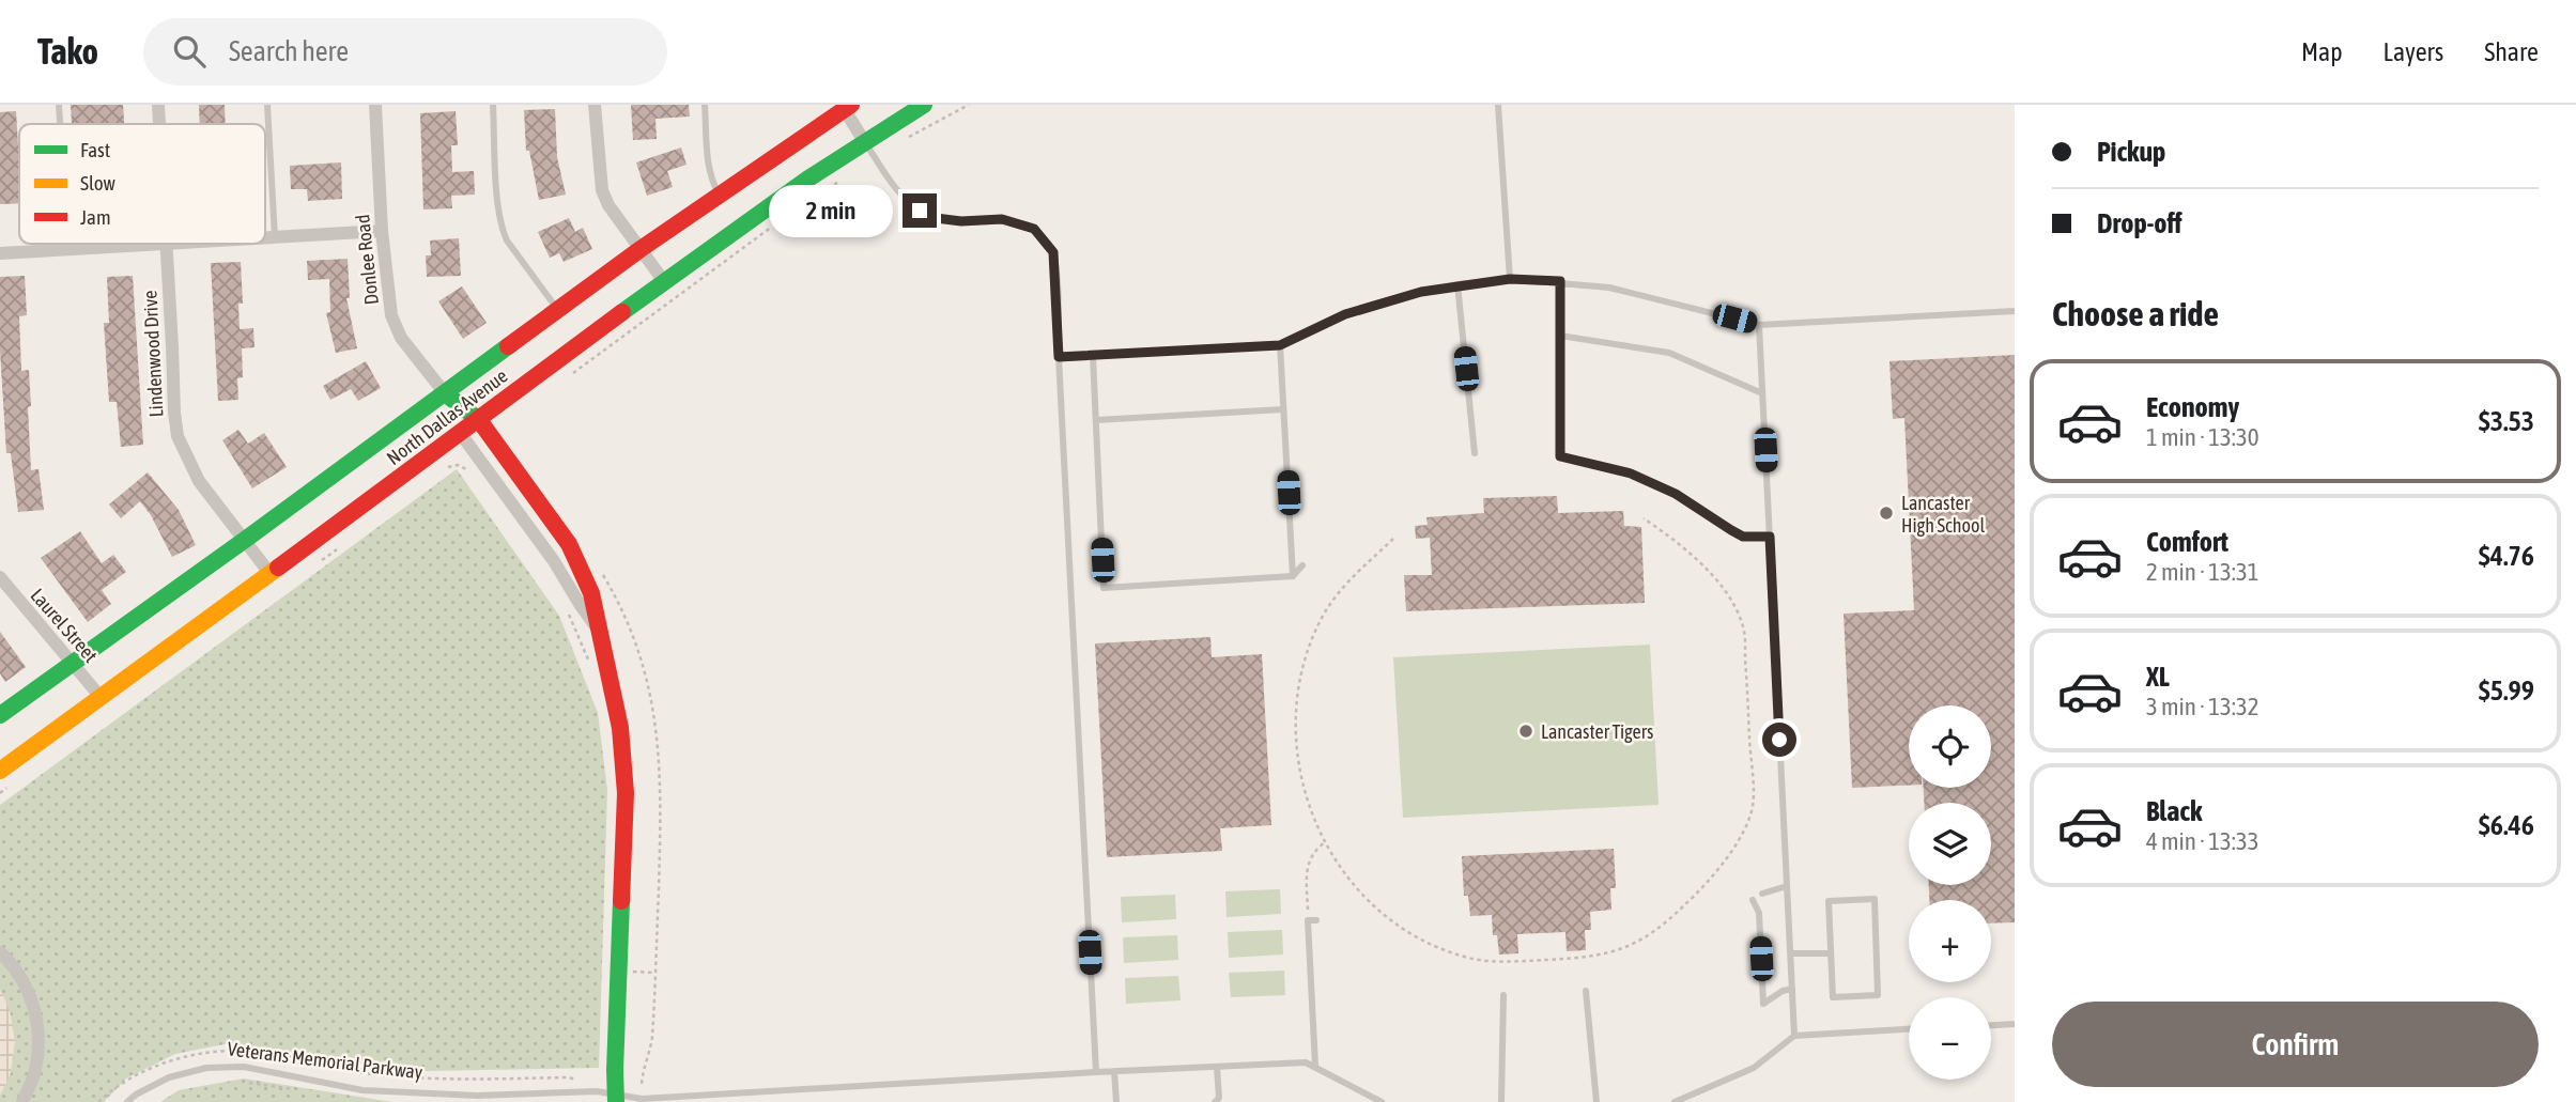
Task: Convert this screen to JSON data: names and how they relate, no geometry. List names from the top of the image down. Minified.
{"streets":{"main road":["North Dallas Avenue"],"street":["Donlee Road","Lindenwood Drive","Laurel Street"],"lane":["Veterans Memorial Parkway"]},"crossings":[["Donlee Road","North Dallas Avenue"],["Lindenwood Drive","North Dallas Avenue"],["North Dallas Avenue","Laurel Street"]],"places":["Lancaster High School","Lancaster Tigers"],"legend":["Fast","Slow","Jam"],"page":{"header":"Tako","search":"Search here","nav":["Map","Layers","Share"],"banner":["Pickup","Drop-off"],"bubble":"2 min","heading":"Choose a ride","list":[{"name":"Economy","note":"1 min · 13:30","value":"$3.53"},{"name":"Comfort","note":"2 min · 13:31","value":"$4.76"},{"name":"XL","note":"3 min · 13:32","value":"$5.99"},{"name":"Black","note":"4 min · 13:33","value":"$6.46"}],"map_buttons":["+","−"],"buttons":"Confirm"}}
